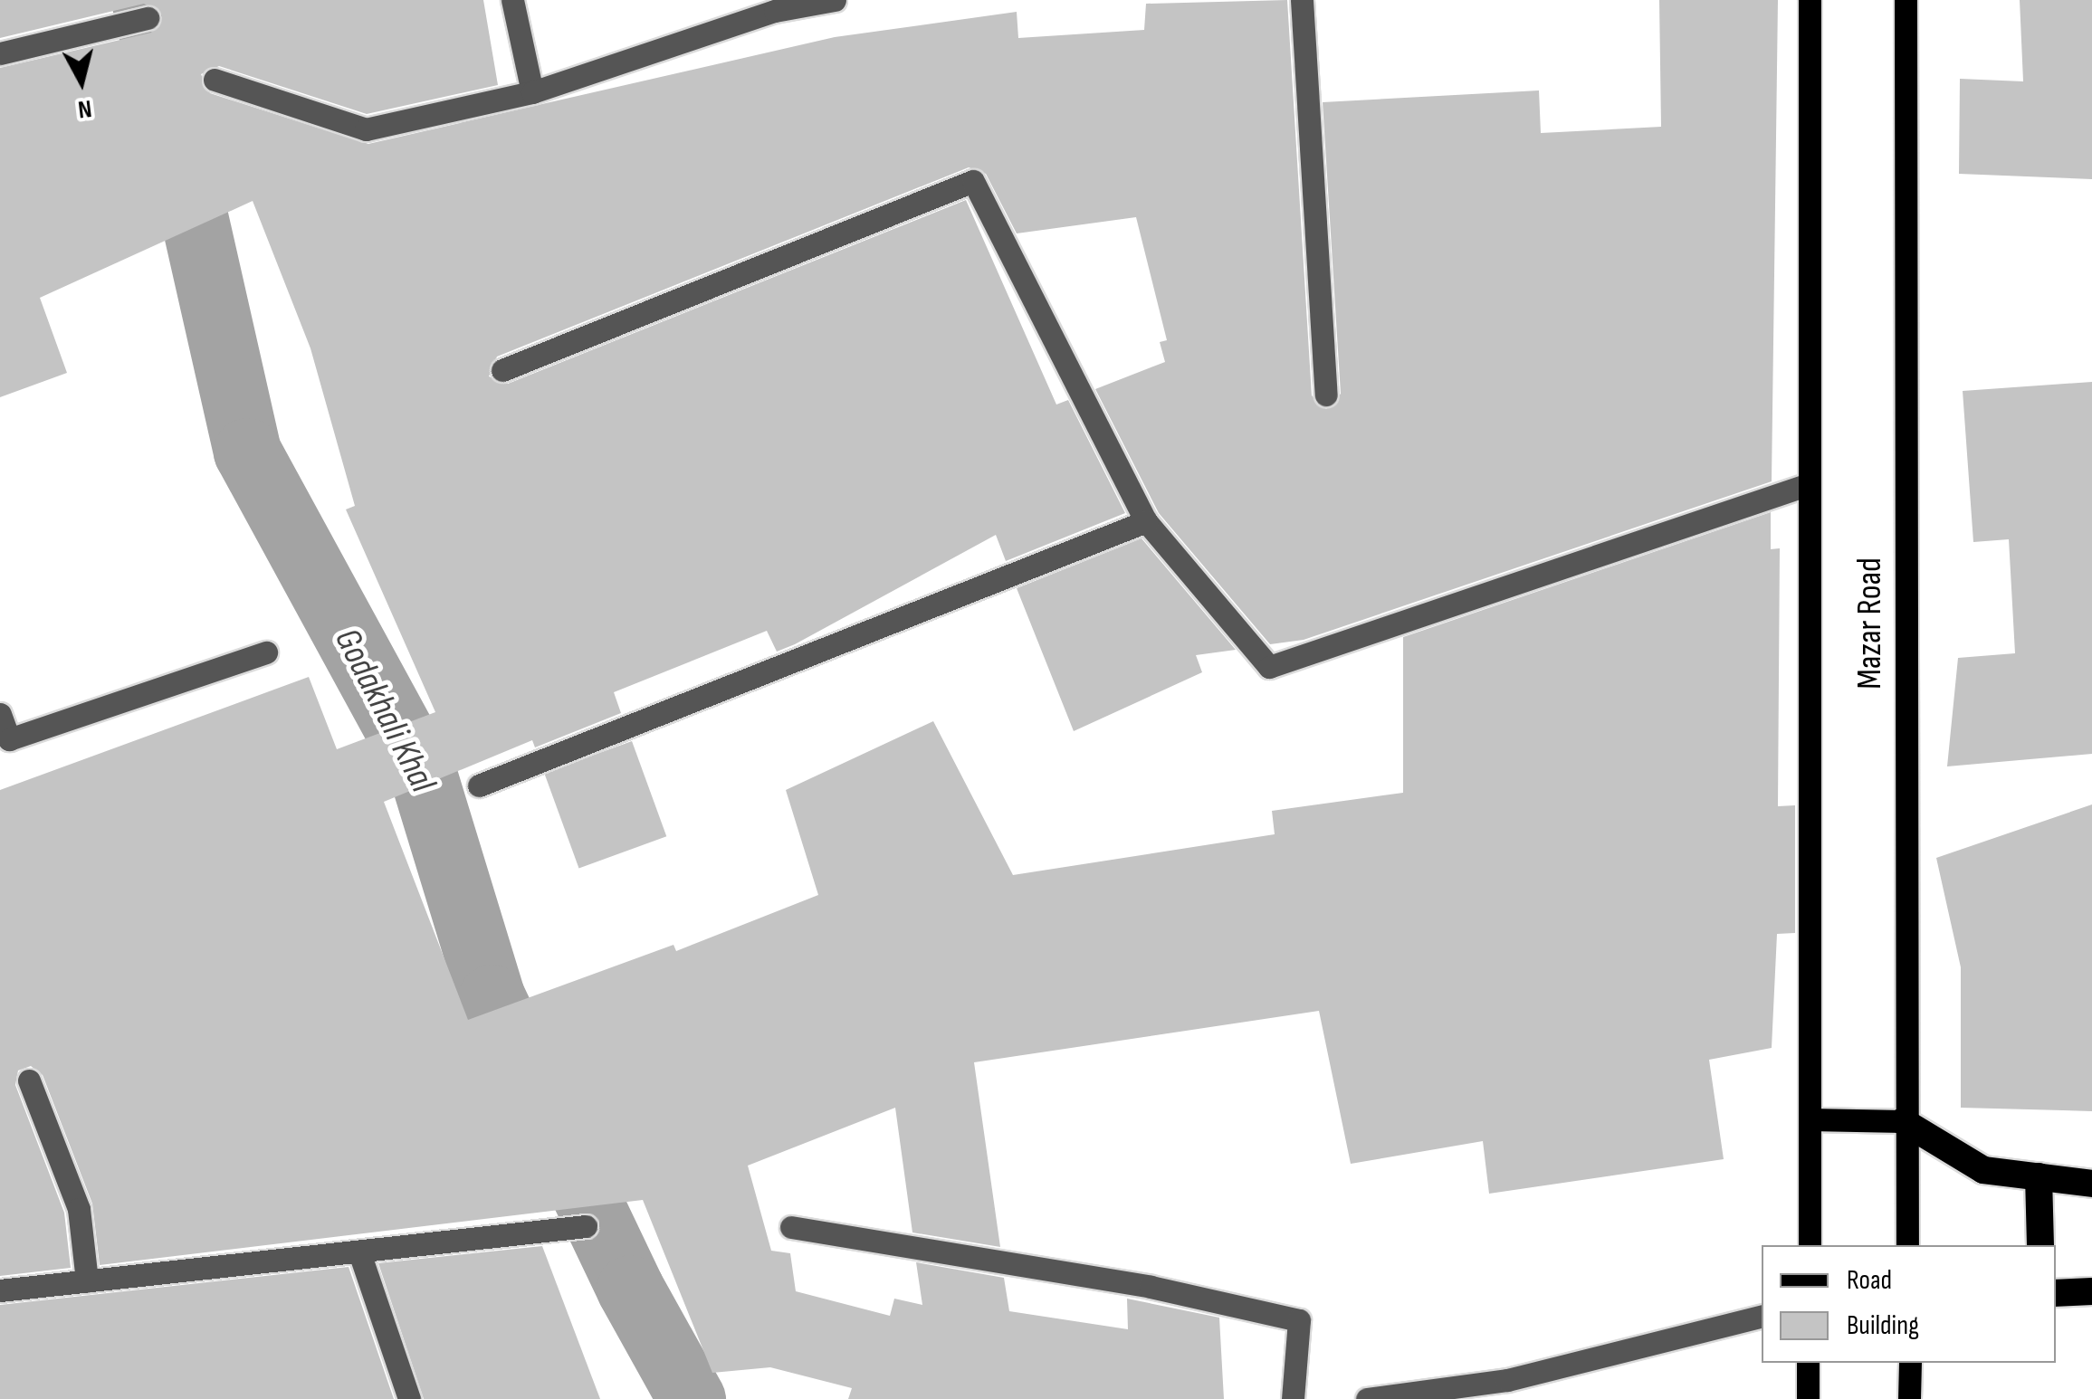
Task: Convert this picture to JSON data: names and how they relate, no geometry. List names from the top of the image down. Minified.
{"streets":{"main road":["Mazar Road"]},"water":["Godakhali Khal"],"legend":["Road","Building"],"north":"bottom"}
